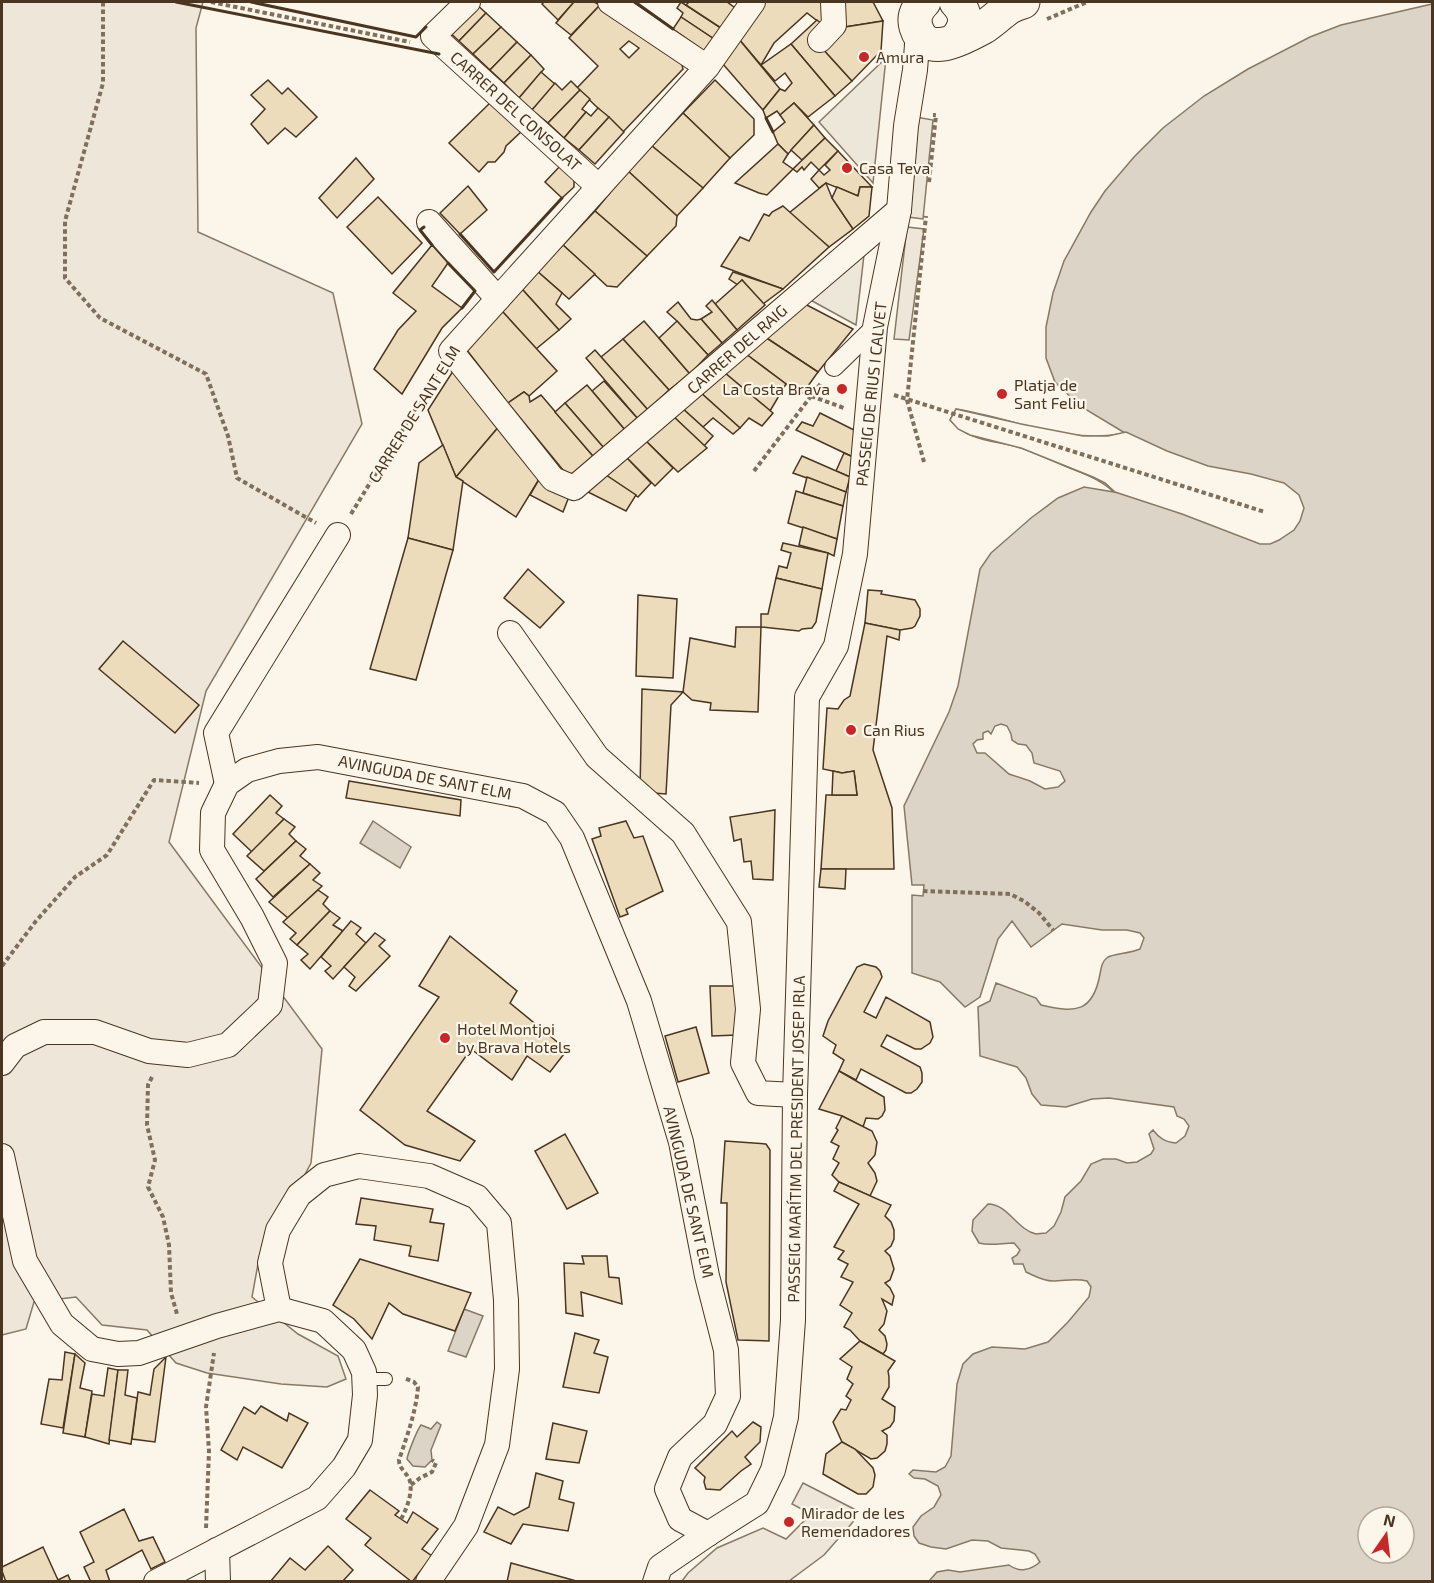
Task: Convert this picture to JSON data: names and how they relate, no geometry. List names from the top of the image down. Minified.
{"streets":{"street":["CARRER DEL CONSOLAT","CARRER DEL RAIG","PASSEIG DE RIUS I CALVET","CARRER DE SANT ELM","AVINGUDA DE SANT ELM","PASSEIG MARÍTIM DEL PRESIDENT JOSEP IRLA"]},"crossings":[["CARRER DEL CONSOLAT","CARRER DE SANT ELM"],["CARRER DEL RAIG","PASSEIG DE RIUS I CALVET"],["CARRER DEL RAIG","CARRER DE SANT ELM"],["PASSEIG DE RIUS I CALVET","PASSEIG MARÍTIM DEL PRESIDENT JOSEP IRLA"],["AVINGUDA DE SANT ELM","PASSEIG MARÍTIM DEL PRESIDENT JOSEP IRLA"]],"places":["Amura","Casa Teva","La Costa Brava","Platja de Sant Feliu","Can Rius","Hotel Montjoi by Brava Hotels","Mirador de les Remendadores"],"north":"top"}
